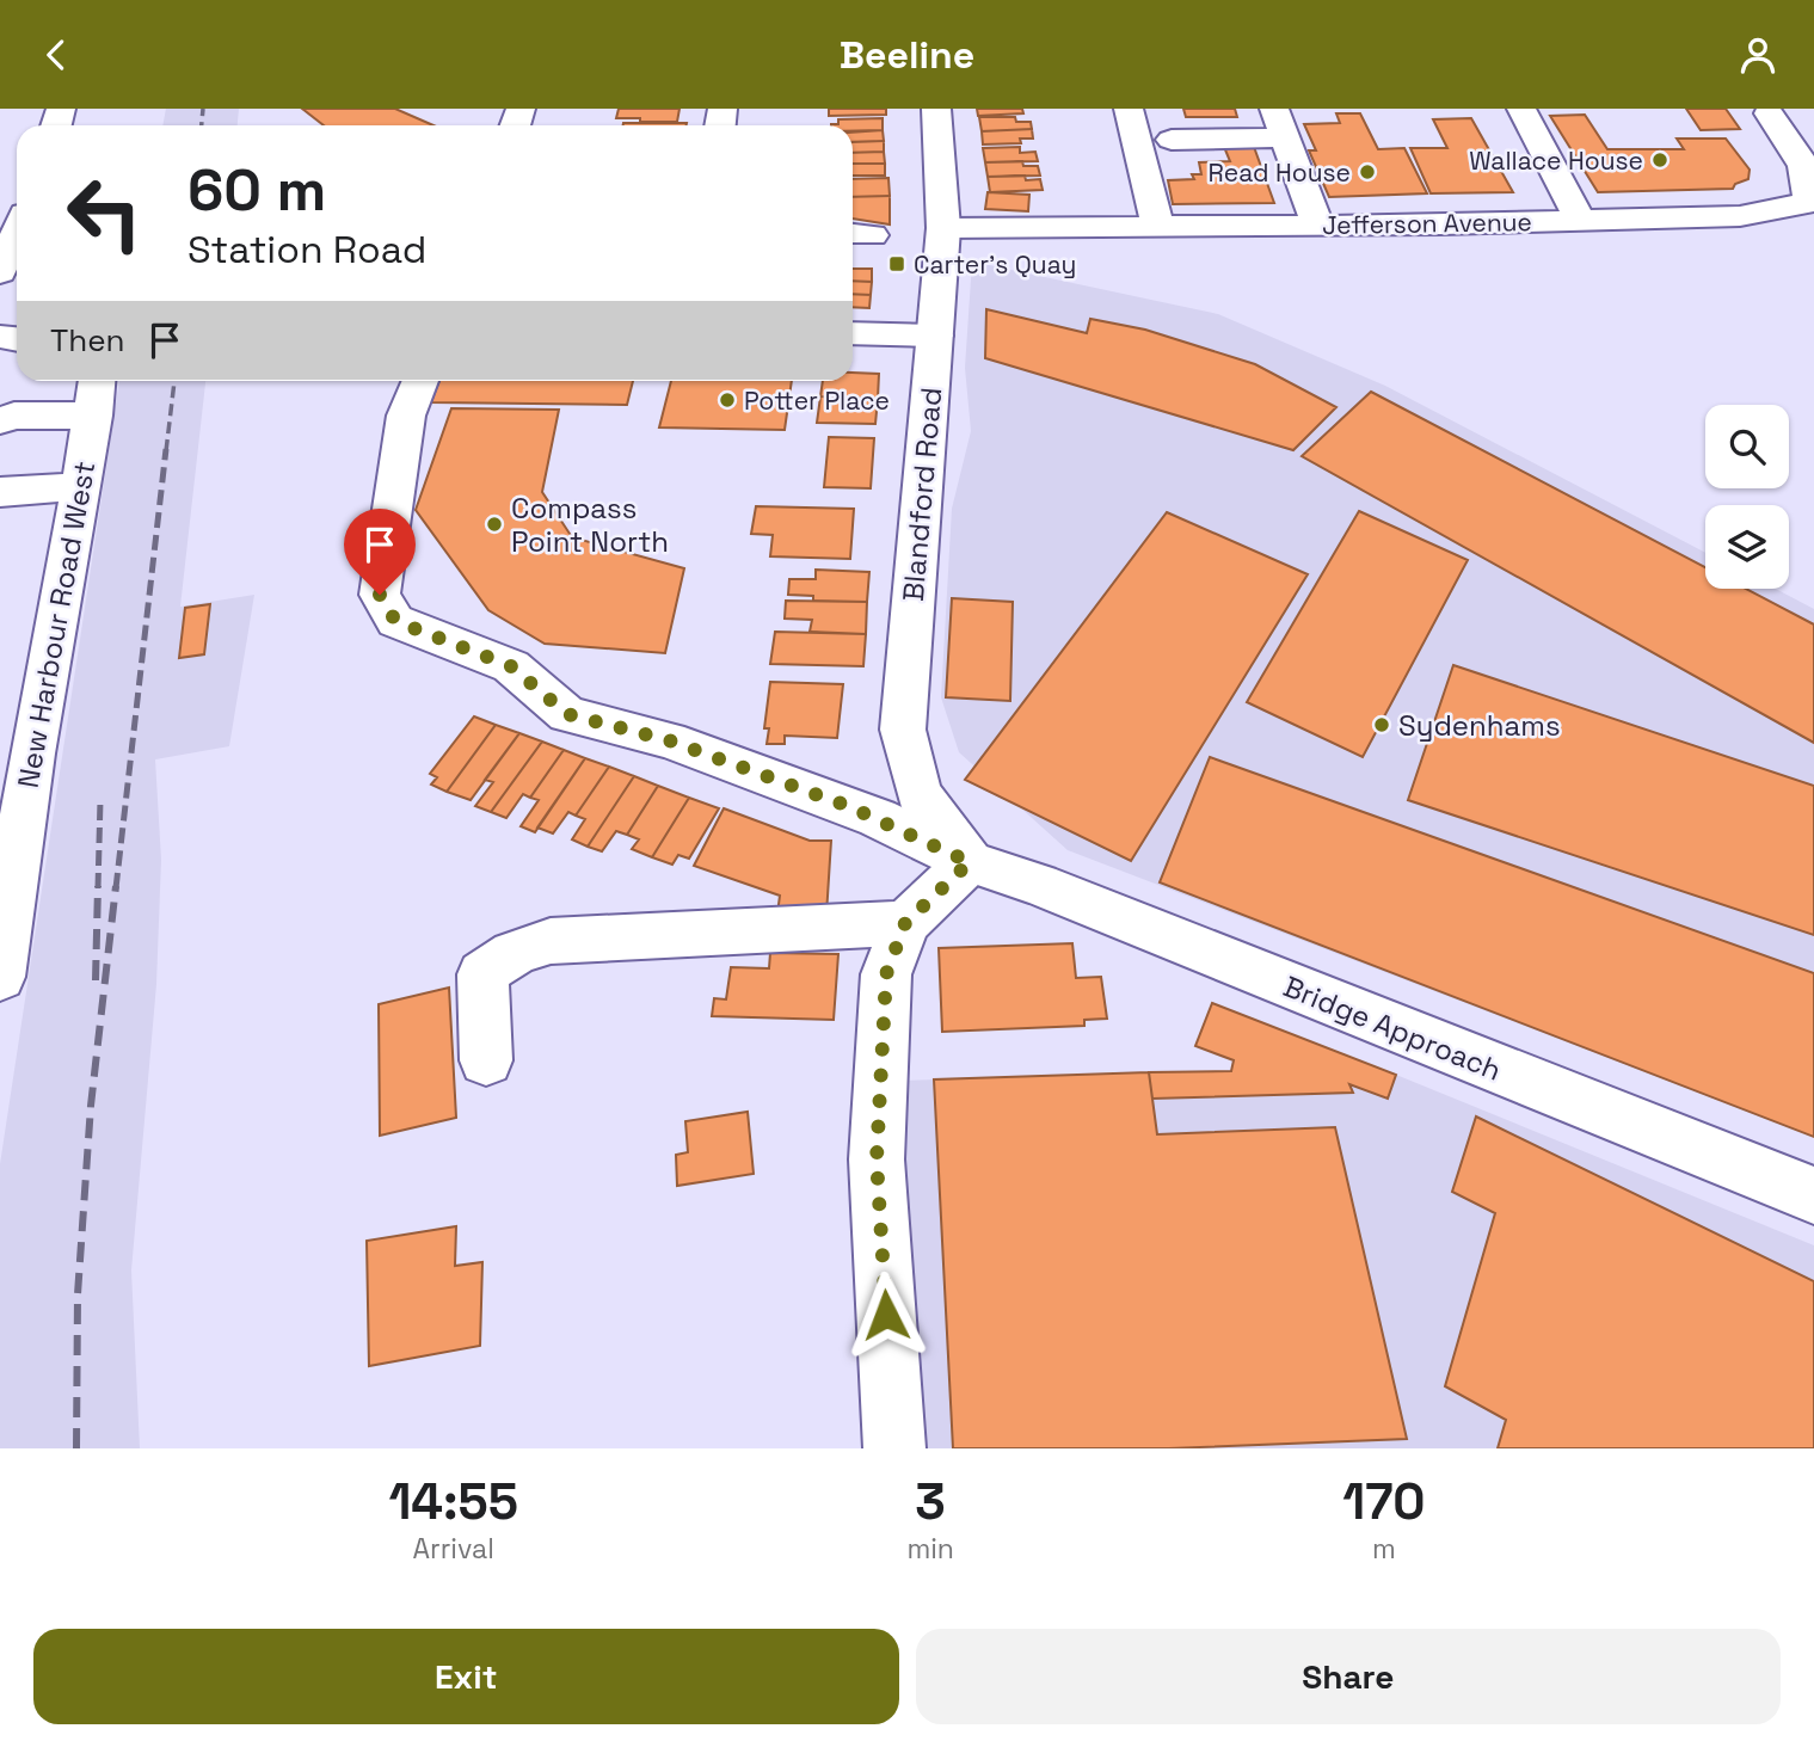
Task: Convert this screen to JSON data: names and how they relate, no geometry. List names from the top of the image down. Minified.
{"streets":{"main road":["Jefferson Avenue","Blandford Road","New Harbour Road West","Bridge Approach"]},"crossings":[["Jefferson Avenue","Blandford Road"],["Blandford Road","Bridge Approach"]],"places":{"other":["Wallace House","Read House","Potter Place","Compass Point North","Sydenhams"],"transit":["Carter's Quay"]},"page":{"header":"Beeline","turn":["60 m","Station Road"],"then":"Then","eta":["14:55","Arrival","3","min","170","m"],"buttons":["Exit","Share"]}}
